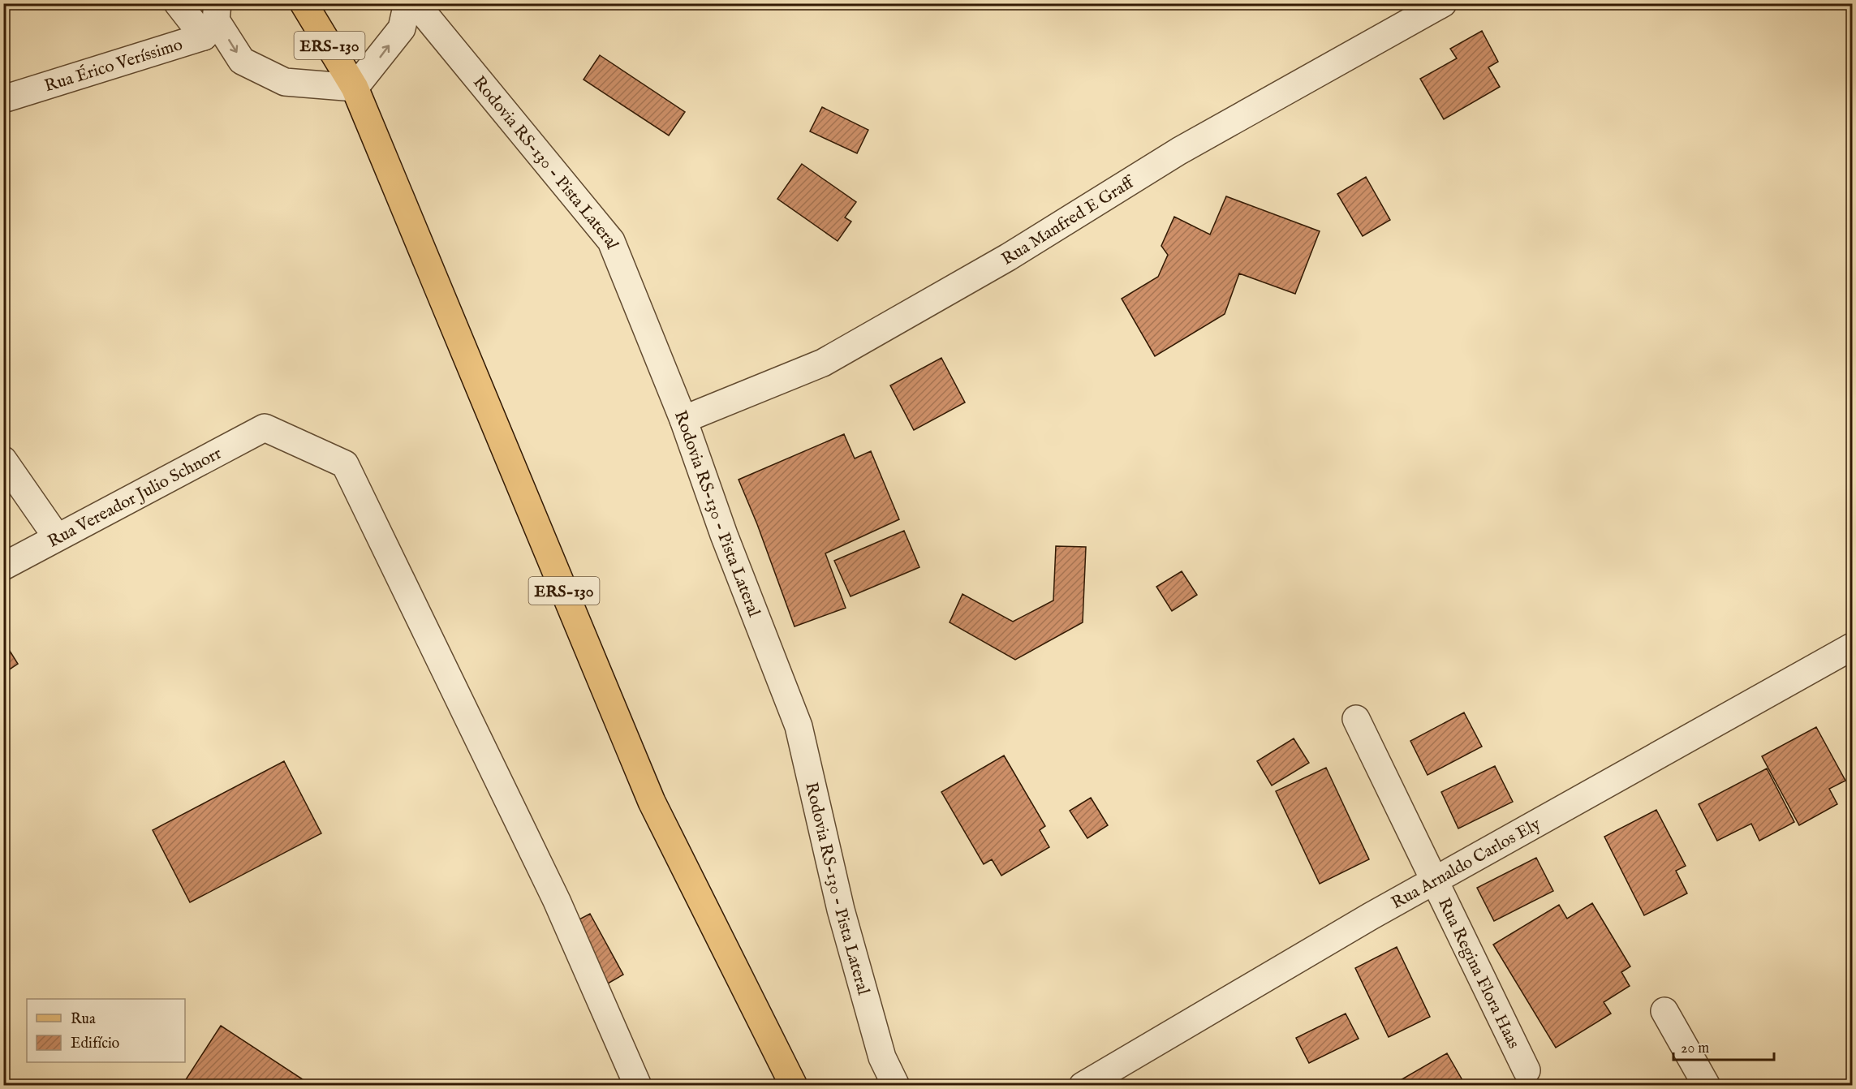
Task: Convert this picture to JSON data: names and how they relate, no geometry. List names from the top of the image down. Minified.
{"streets":{"main road":["ERS-130"],"street":["Rua Érico Veríssimo","Rodovia RS-130 - Pista Lateral","Rua Manfred E Graff","Rua Vereador Julio Schnorr","Rua Arnaldo Carlos Ely","Rua Regina Flora Haas"]},"crossings":[["Rodovia RS-130 - Pista Lateral","Rua Manfred E Graff"],["Rua Arnaldo Carlos Ely","Rua Regina Flora Haas"]],"legend":["Rua","Edifício"],"scale_bar":"20 m"}
